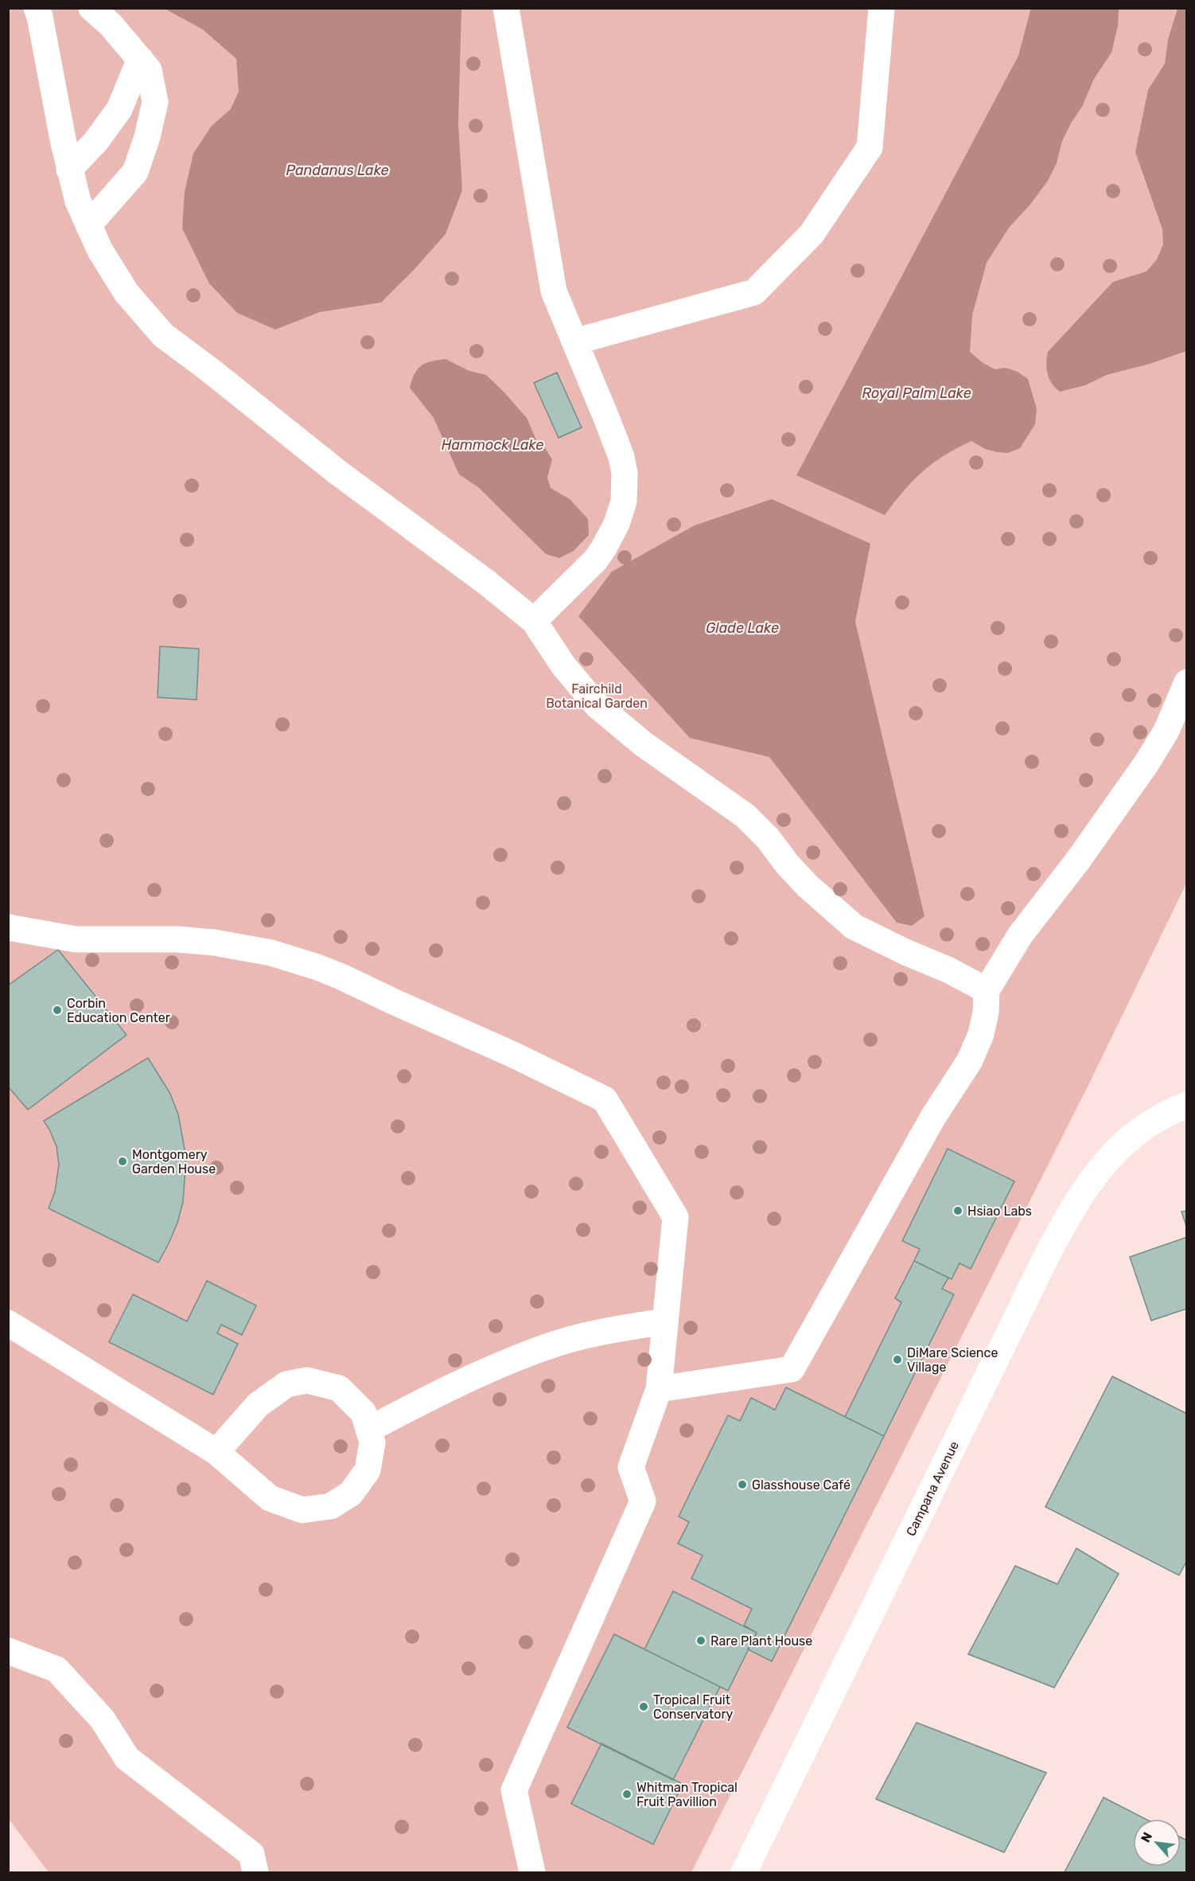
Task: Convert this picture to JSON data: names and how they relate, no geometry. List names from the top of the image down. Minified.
{"streets":{"street":["Campana Avenue"]},"water":["Pandanus Lake","Royal Palm Lake","Hammock Lake","Glade Lake"],"parks":["Fairchild Botanical Garden"],"places":["Corbin Education Center","Montgomery Garden House","Hsiao Labs","DiMare Science Village","Glasshouse Café","Rare Plant House","Tropical Fruit Conservatory","Whitman Tropical Fruit Pavillion"],"north":"top left"}
